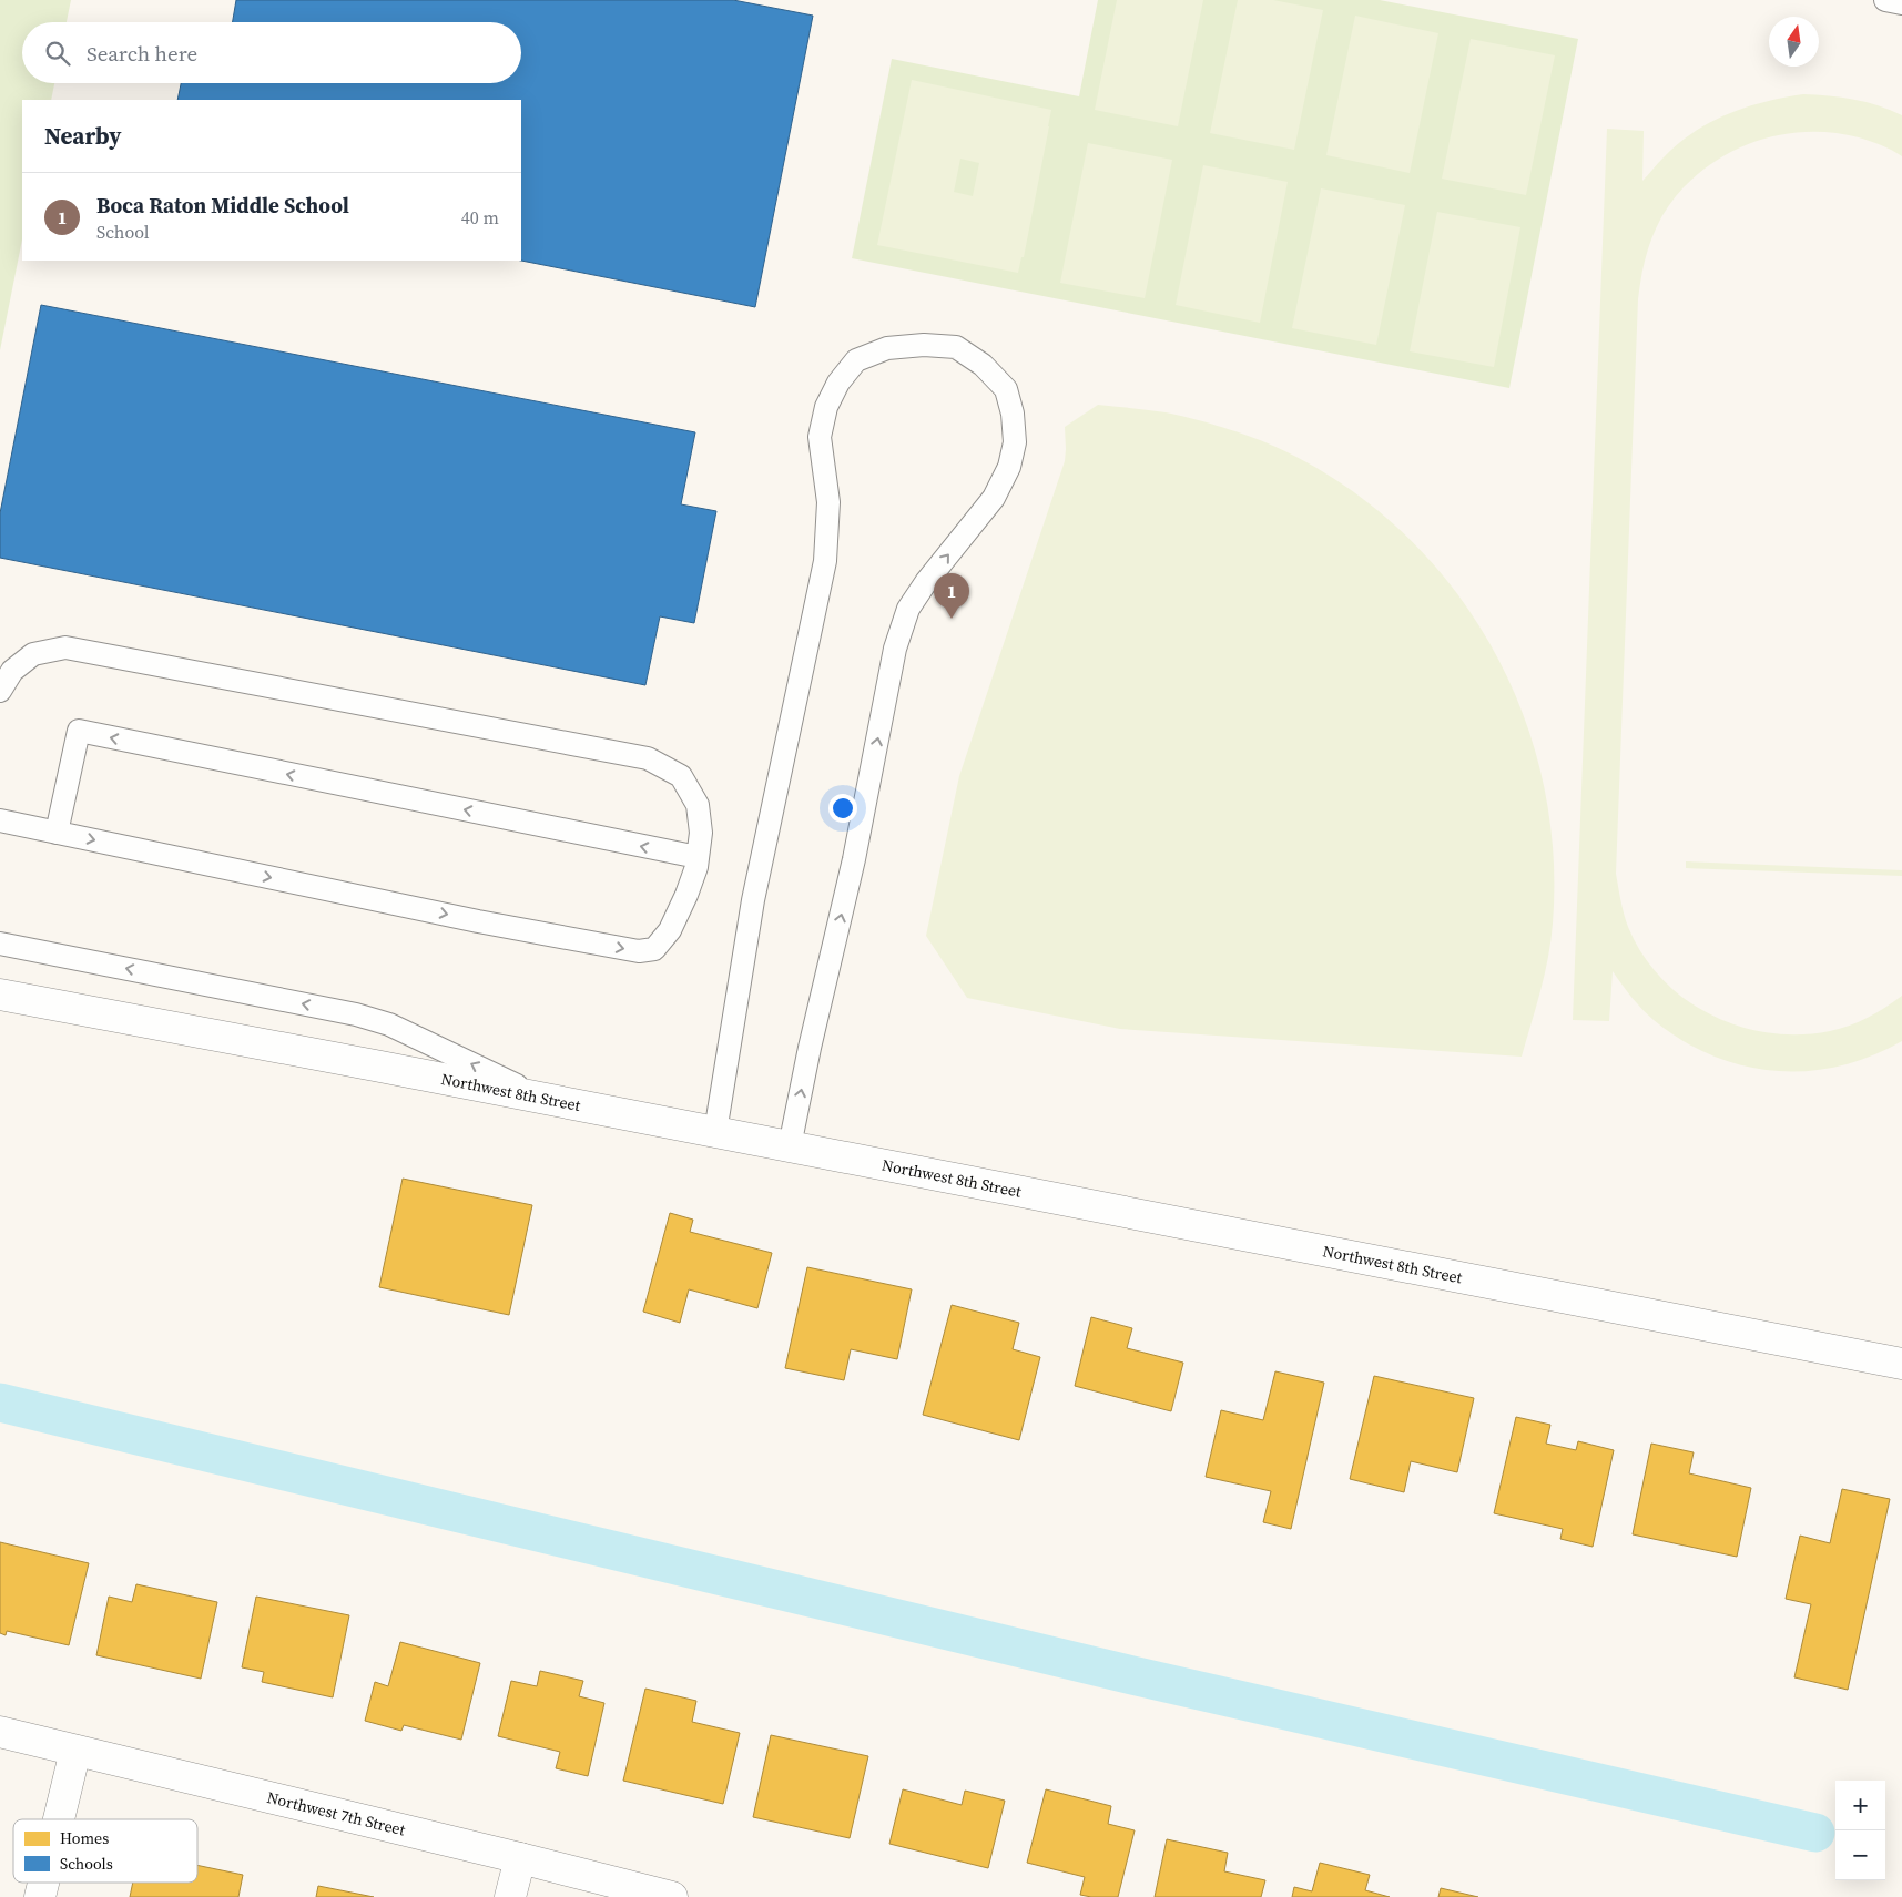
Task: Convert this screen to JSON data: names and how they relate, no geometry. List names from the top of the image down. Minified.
{"streets":{"street":["Northwest 8th Street","Northwest 7th Street"]},"legend":["Homes","Schools"],"north":"top","page":{"search":"Search here","heading":"Nearby","list":[{"mark":"1","name":"Boca Raton Middle School","note":"School","value":"40 m"}],"pins":"1","map_buttons":["+","−"]}}
